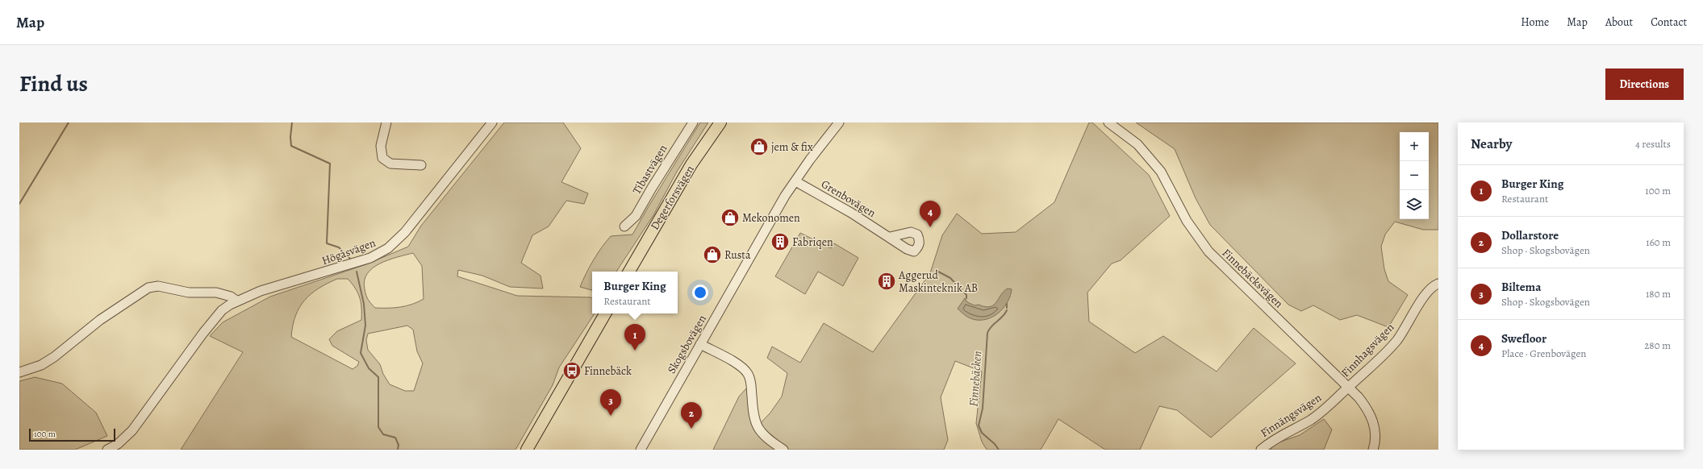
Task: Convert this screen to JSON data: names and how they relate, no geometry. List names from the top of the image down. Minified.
{"streets":{"main road":["Degerforsvägen"],"street":["Tibastvägen","Grenbovägen","Högåsvägen","Finnebäcksvägen","Skogsbovägen","Finnhagsvägen","Finnängsvägen"]},"crossings":[["Grenbovägen","Skogsbovägen"],["Finnebäcksvägen","Finnhagsvägen"],["Finnebäcksvägen","Finnängsvägen"],["Finnhagsvägen","Finnängsvägen"]],"water":["Finnebäcken"],"places":{"shop":["jem & fix","Mekonomen","Rusta"],"building":["Fabriqen","Aggerud Maskinteknik AB"],"bus stop":["Finnebäck"]},"scale_bar":"100 m","page":{"header":"Map","nav":["Home","Map","About","Contact"],"title":"Find us","buttons":"Directions","heading":["Nearby","4 results"],"map_buttons":["+","−"],"list":[{"mark":"1","name":"Burger King","note":"Restaurant","value":"100 m"},{"mark":"2","name":"Dollarstore","note":"Shop · Skogsbovägen","value":"160 m"},{"mark":"3","name":"Biltema","note":"Shop · Skogsbovägen","value":"180 m"},{"mark":"4","name":"Swefloor","note":"Place · Grenbovägen","value":"280 m"}],"pins":["4","1","3","2"],"popup":["Burger King","Restaurant"],"scale":"100 m"}}
